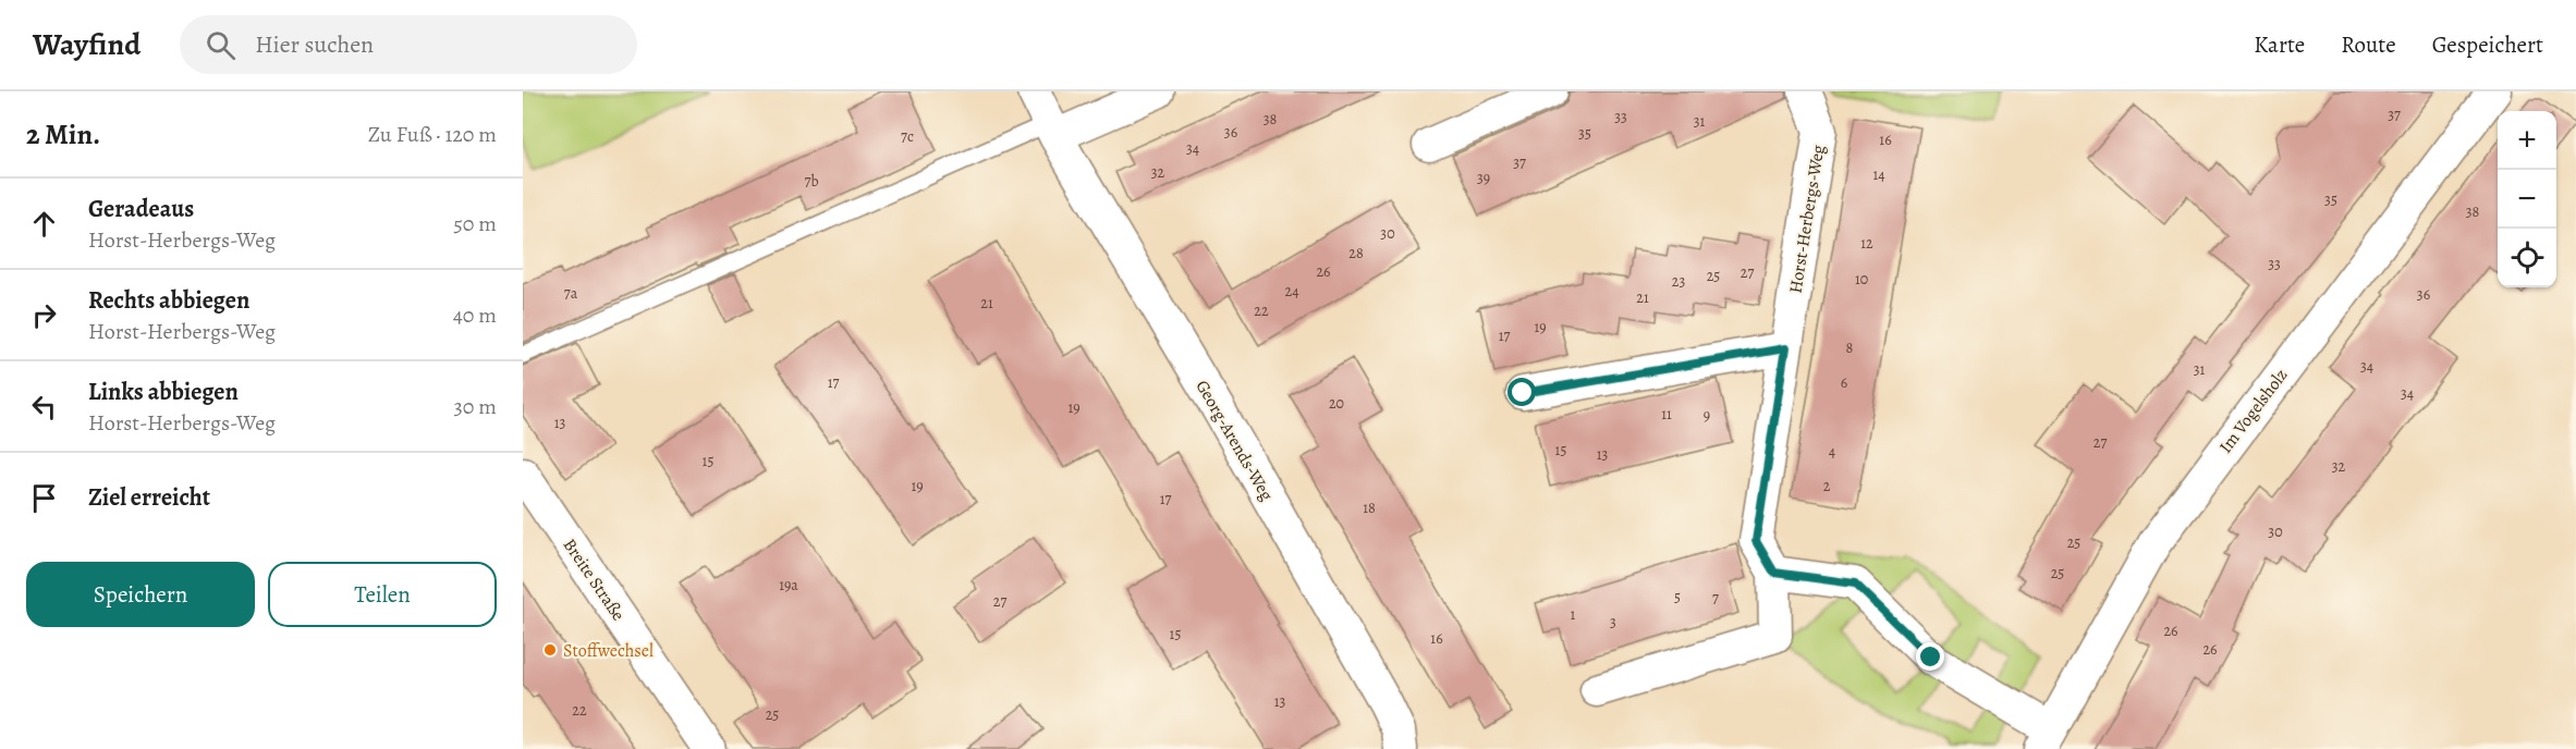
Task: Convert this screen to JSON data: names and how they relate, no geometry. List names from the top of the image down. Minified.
{"streets":{"street":["Horst-Herbergs-Weg","Im Vogelsholz","Georg-Arends-Weg","Breite Straße"]},"places":["Stoffwechsel"],"house_numbers":["37","33","38","31","36","35","7c","16","34","37","32","14","39","7b","35","38","30","12","28","33","26","27","25","10","23","24","7a","36","21","21","22","19","17","8","34","31","17","6","34","20","19","11","9","13","27","15","4","13","15","32","19","2","17","18","30","25","25","19a","5","7","27","1","3","26","15","16","26","13","22","25"],"page":{"header":"Wayfind","search":"Hier suchen","nav":["Karte","Route","Gespeichert"],"heading":["2 Min.","Zu Fuß · 120 m"],"map_buttons":["+","−"],"list":[["Geradeaus","Horst-Herbergs-Weg","50 m"],["Rechts abbiegen","Horst-Herbergs-Weg","40 m"],["Links abbiegen","Horst-Herbergs-Weg","30 m"],"Ziel erreicht"],"buttons":["Speichern","Teilen"]}}
